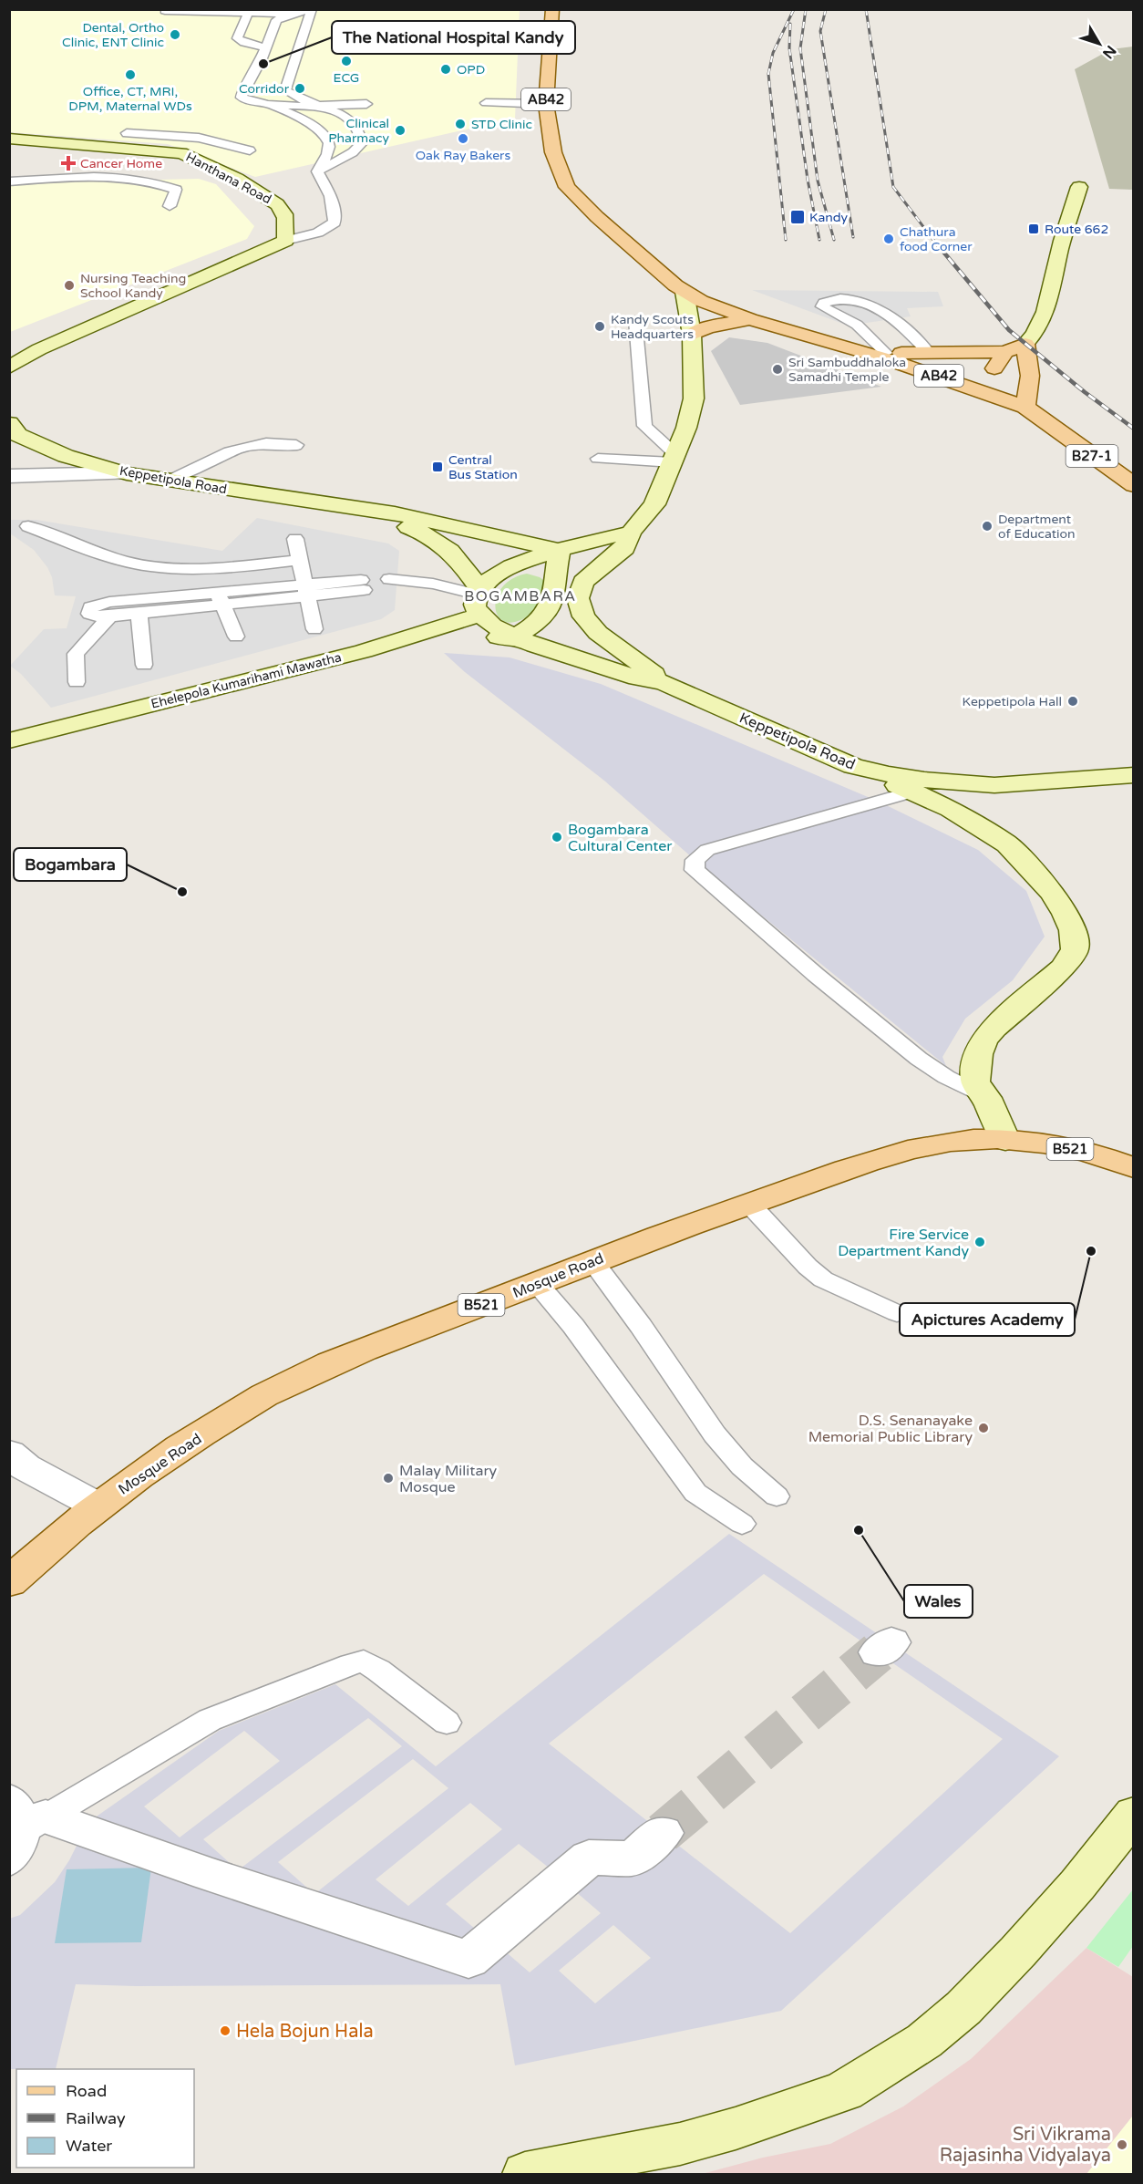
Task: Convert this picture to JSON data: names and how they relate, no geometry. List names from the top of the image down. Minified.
{"streets":{"main road":["AB42","Hanthana Road","B27-1","Keppetipola Road","Ehelepola Kumarihami Mawatha","B521","Mosque Road"]},"crossings":[["AB42","B27-1"],["Keppetipola Road","Ehelepola Kumarihami Mawatha"]],"districts":["BOGAMBARA"],"places":{"other":["Dental, Ortho Clinic, ENT Clinic","ECG","The National Hospital Kandy","OPD","Office, CT, MRI, DPM, Maternal WDs","Corridor","STD Clinic","Clinical Pharmacy","Oak Ray Bakers","Chathura food Corner","Nursing Teaching School Kandy","Kandy Scouts Headquarters","Sri Sambuddhaloka Samadhi Temple","Department of Education","Keppetipola Hall","Bogambara Cultural Center","Bogambara","Fire Service Department Kandy","Apictures Academy","D.S. Senanayake Memorial Public Library","Malay Military Mosque","Wales","Hela Bojun Hala","Sri Vikrama Rajasinha Vidyalaya"],"health":["Cancer Home"],"transit":["Kandy","Route 662","Central Bus Station"]},"legend":["Road","Railway","Water"],"north":"bottom right"}
